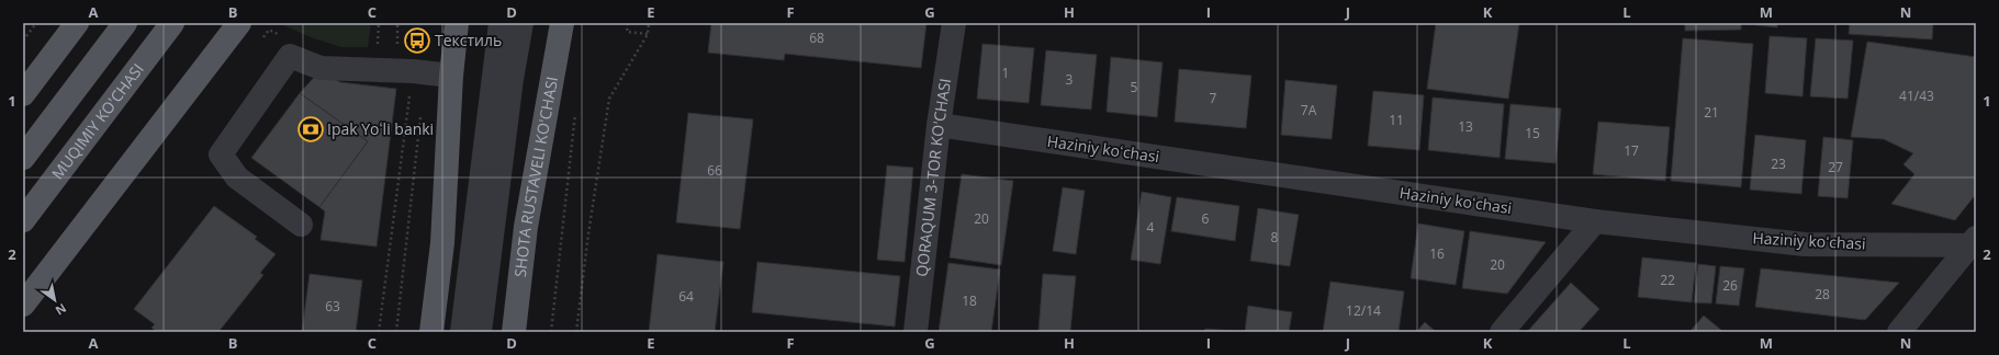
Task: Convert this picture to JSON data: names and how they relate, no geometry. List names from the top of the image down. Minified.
{"streets":{"main road":["MUQIMIY KO'CHASI","SHOTA RUSTAVELI KO'CHASI"],"street":["Haziniy koʻchasi","QORAQUM 3-TOR KO'CHASI"]},"crossings":[["Haziniy koʻchasi","QORAQUM 3-TOR KO'CHASI"]],"places":{"bus stop":["Текстиль"],"bank":["Ipak Yoʻli banki"]},"house_numbers":["68","1","3","5","41/43","7","7A","21","11","13","15","17","23","27","66","20","6","4","8","16","20","22","26","28","64","18","63","12/14"],"north":"bottom right","grid":{"columns":["A","B","C","D","E","F","G","H","I","J","K","L","M","N"],"rows":["1","2"]}}
